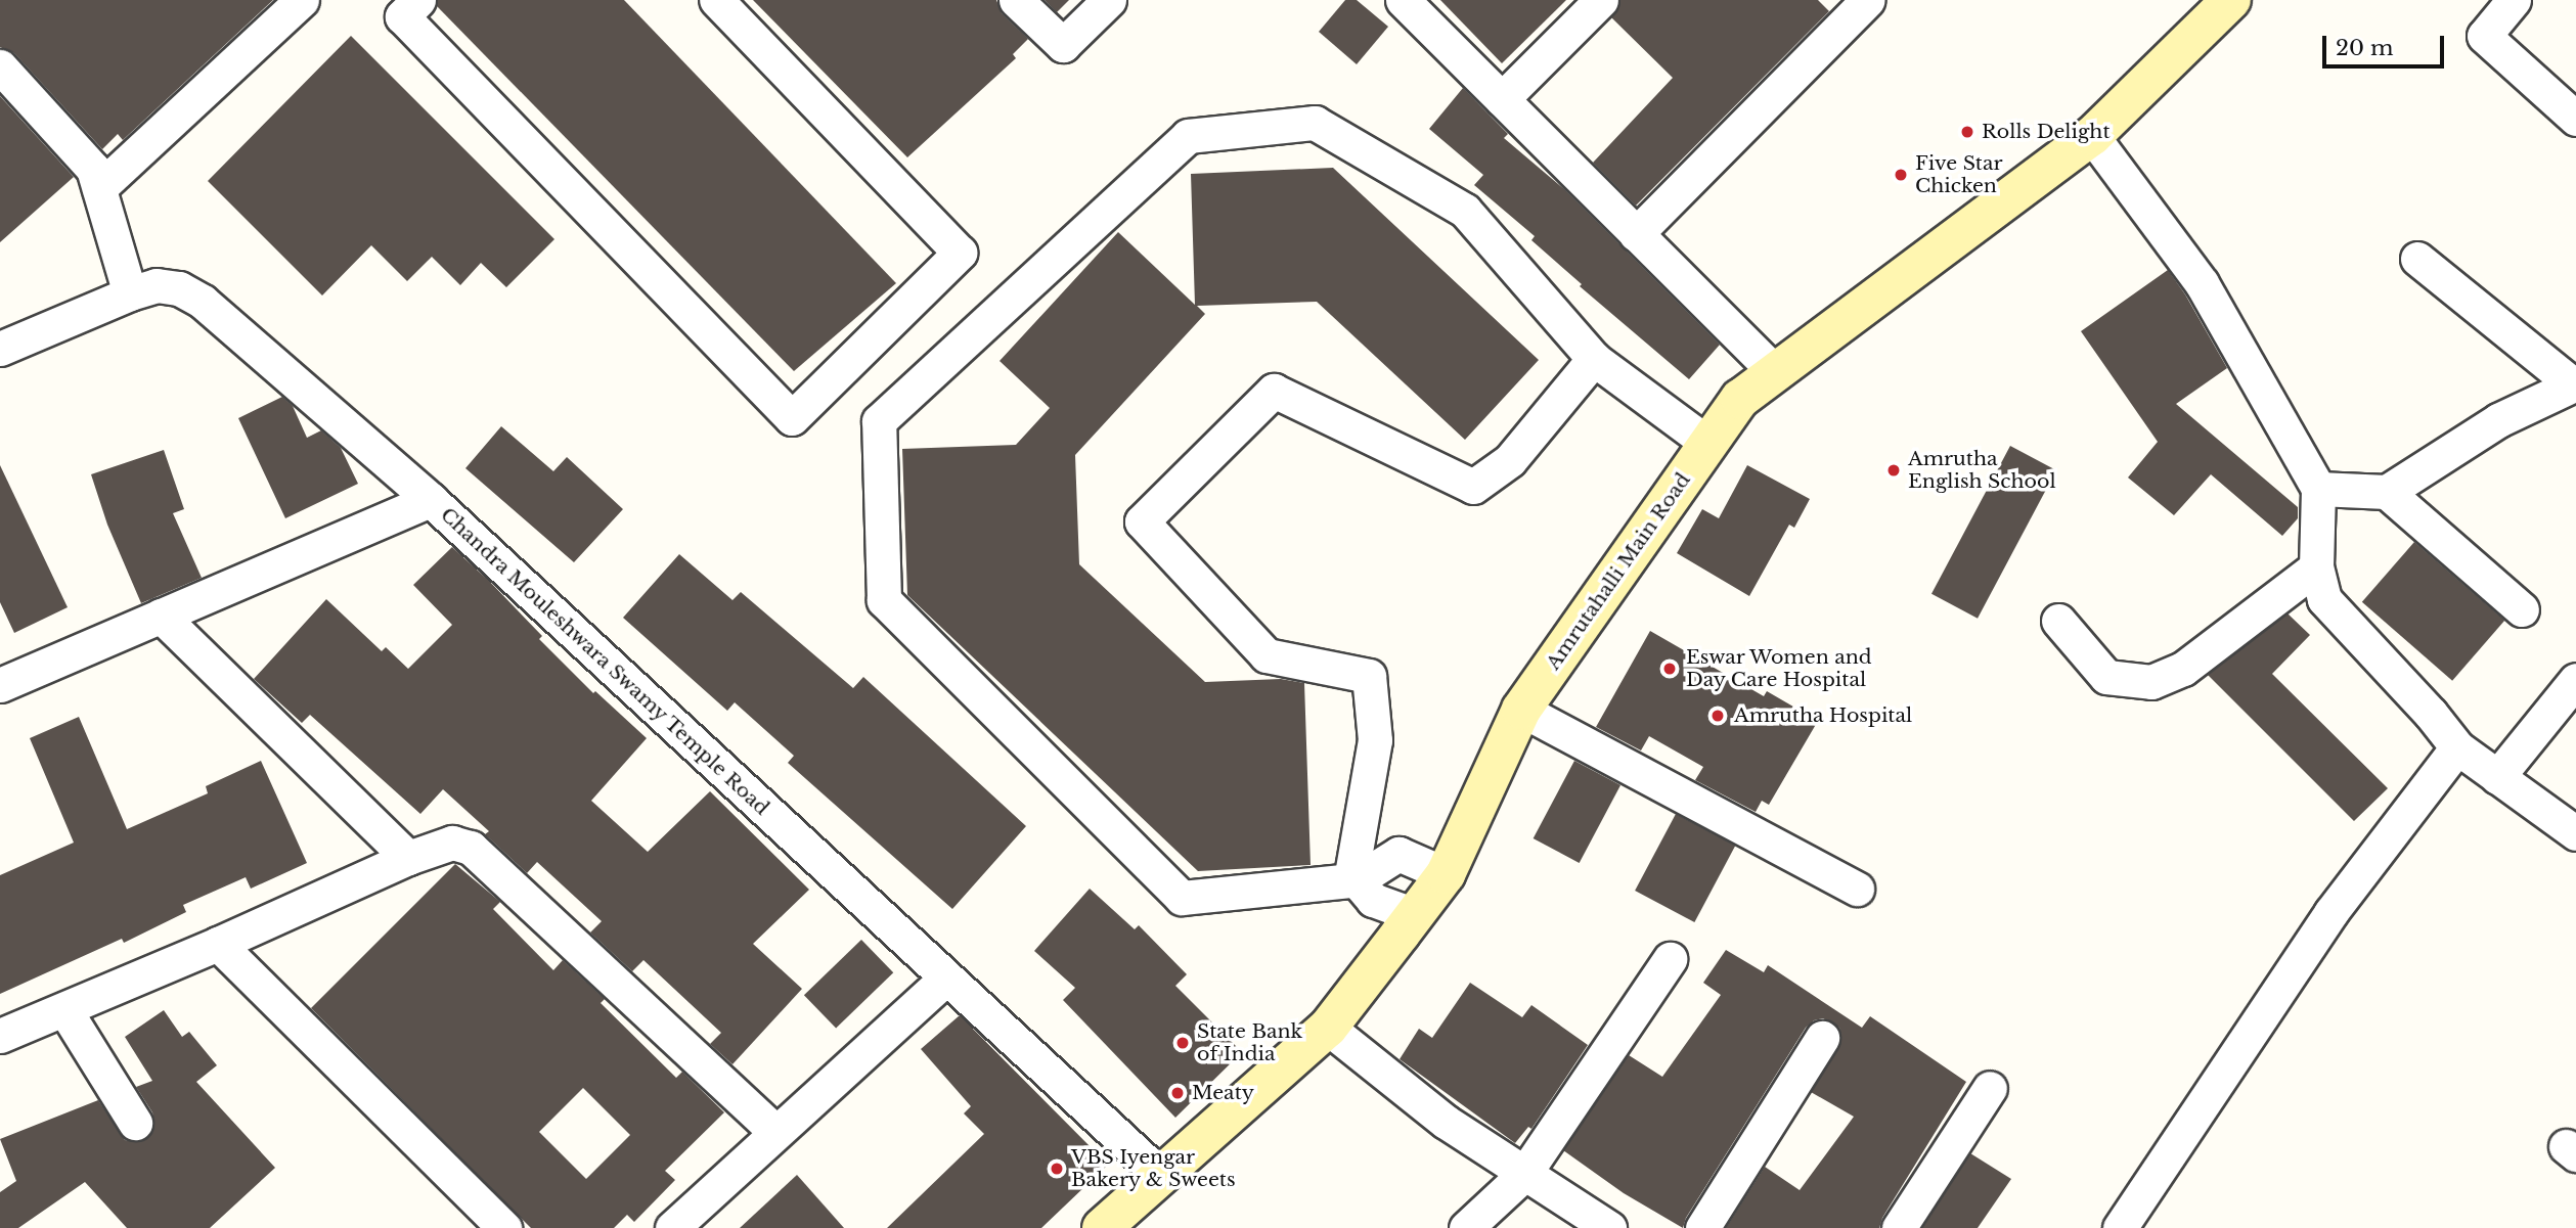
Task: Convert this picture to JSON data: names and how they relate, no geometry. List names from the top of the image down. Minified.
{"streets":{"street":["Amrutahalli Main Road","Chandra Mouleshwara Swamy Temple Road"]},"crossings":[["Amrutahalli Main Road","Chandra Mouleshwara Swamy Temple Road"]],"places":["Rolls Delight","Five Star Chicken","Amrutha English School","Eswar Women and Day Care Hospital","Amrutha Hospital","State Bank of India","Meaty","VBS Iyengar Bakery & Sweets"],"scale_bar":"20 m"}
